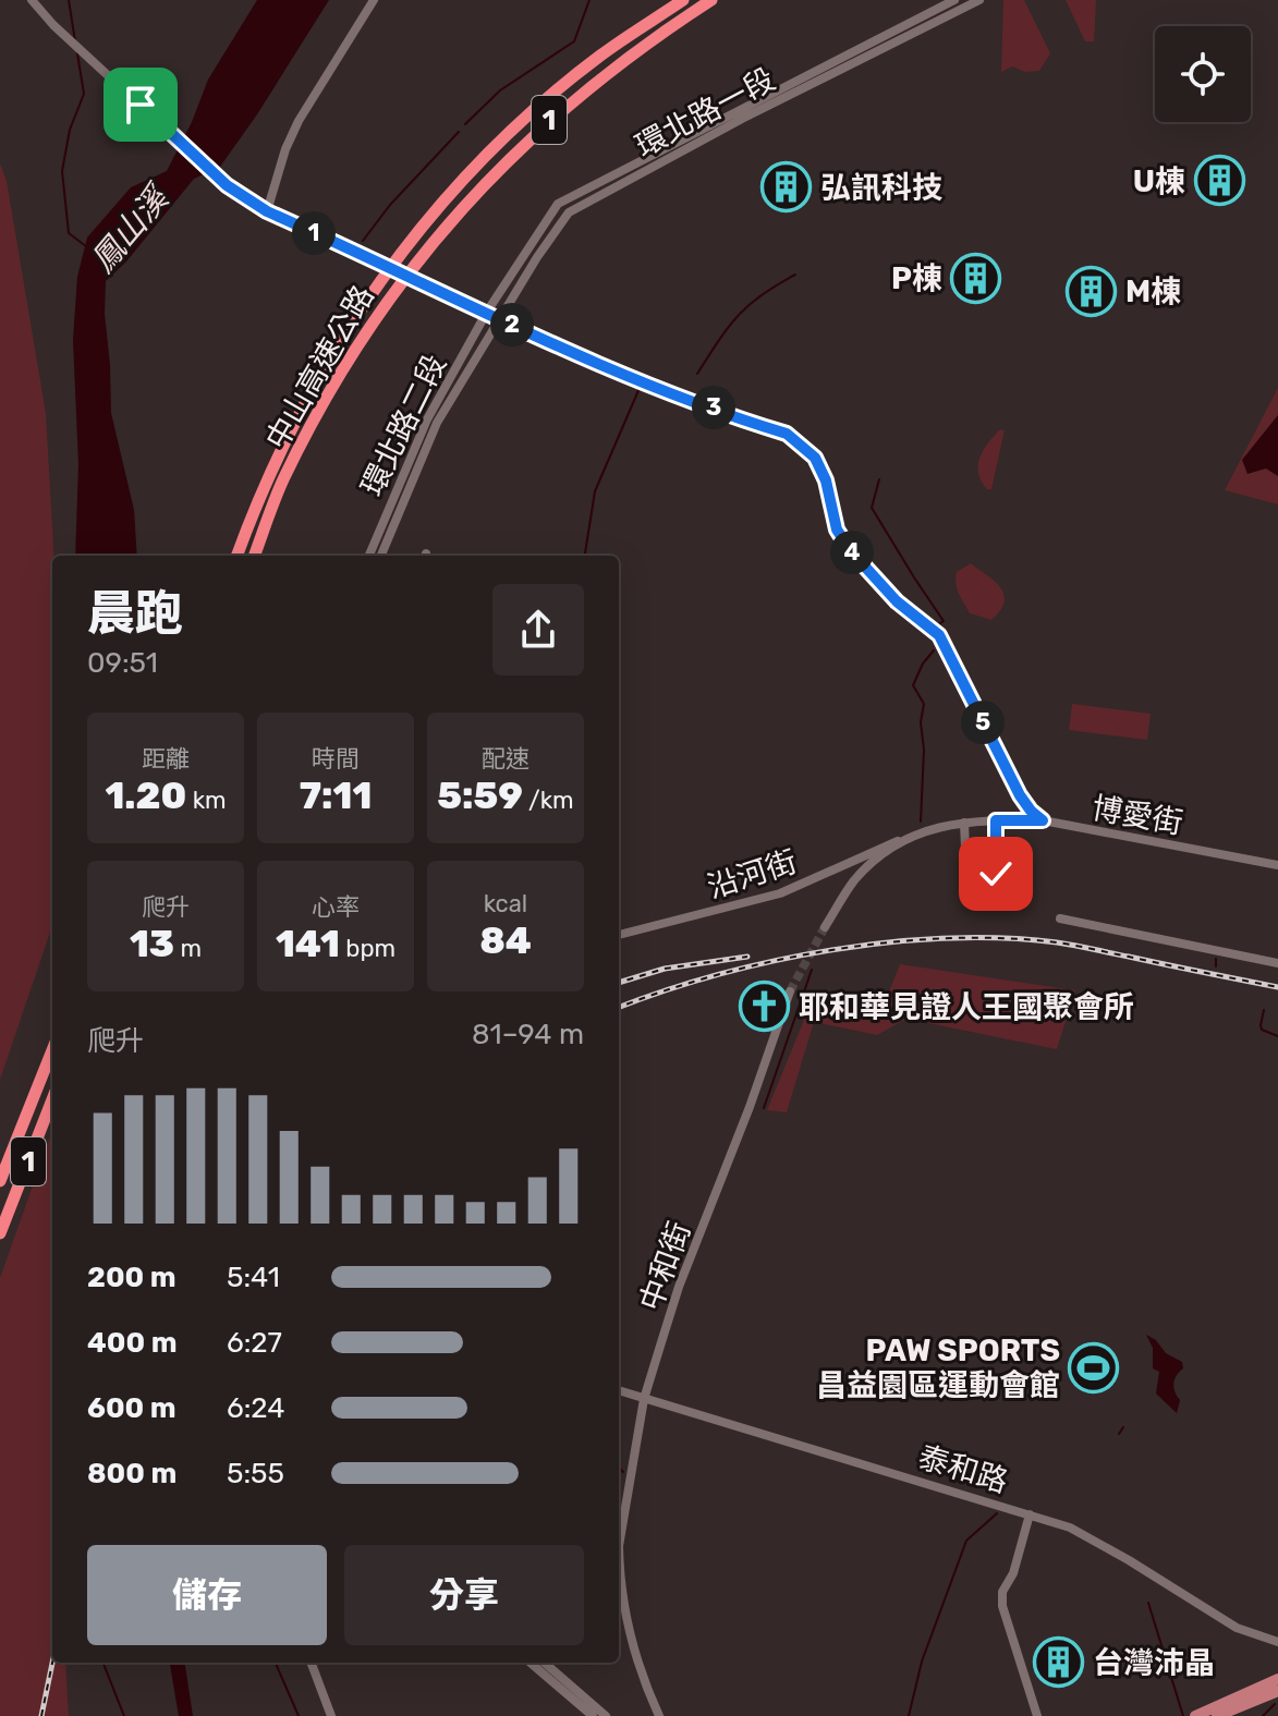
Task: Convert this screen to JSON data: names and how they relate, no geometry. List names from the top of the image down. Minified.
{"streets":{"highway":["1","中山高速公路"],"street":["環北路一段","環北路二段","博愛街","沿河街","中和街","泰和路"]},"crossings":[["環北路一段","環北路二段"],["中和街","泰和路"]],"water":["鳳山溪"],"places":{"building":["U棟","弘訊科技","P棟","M棟","台灣沛晶"],"church":["耶和華見證人王國聚會所"],"sports":["PAW SPORTS 昌益園區運動會館"]},"page":{"pins":["1","2","3","4","5"],"heading":["晨跑","09:51"],"stats":[["距離","1.20 km"],["時間","7:11"],["配速","5:59 /km"],["爬升","13 m"],["心率","141 bpm"],["kcal","84"]],"chart":["爬升","81–94 m"],"list":[{"name":"200 m","note":"5:41"},{"name":"400 m","note":"6:27"},{"name":"600 m","note":"6:24"},{"name":"800 m","note":"5:55"}],"buttons":["儲存","分享"]}}
